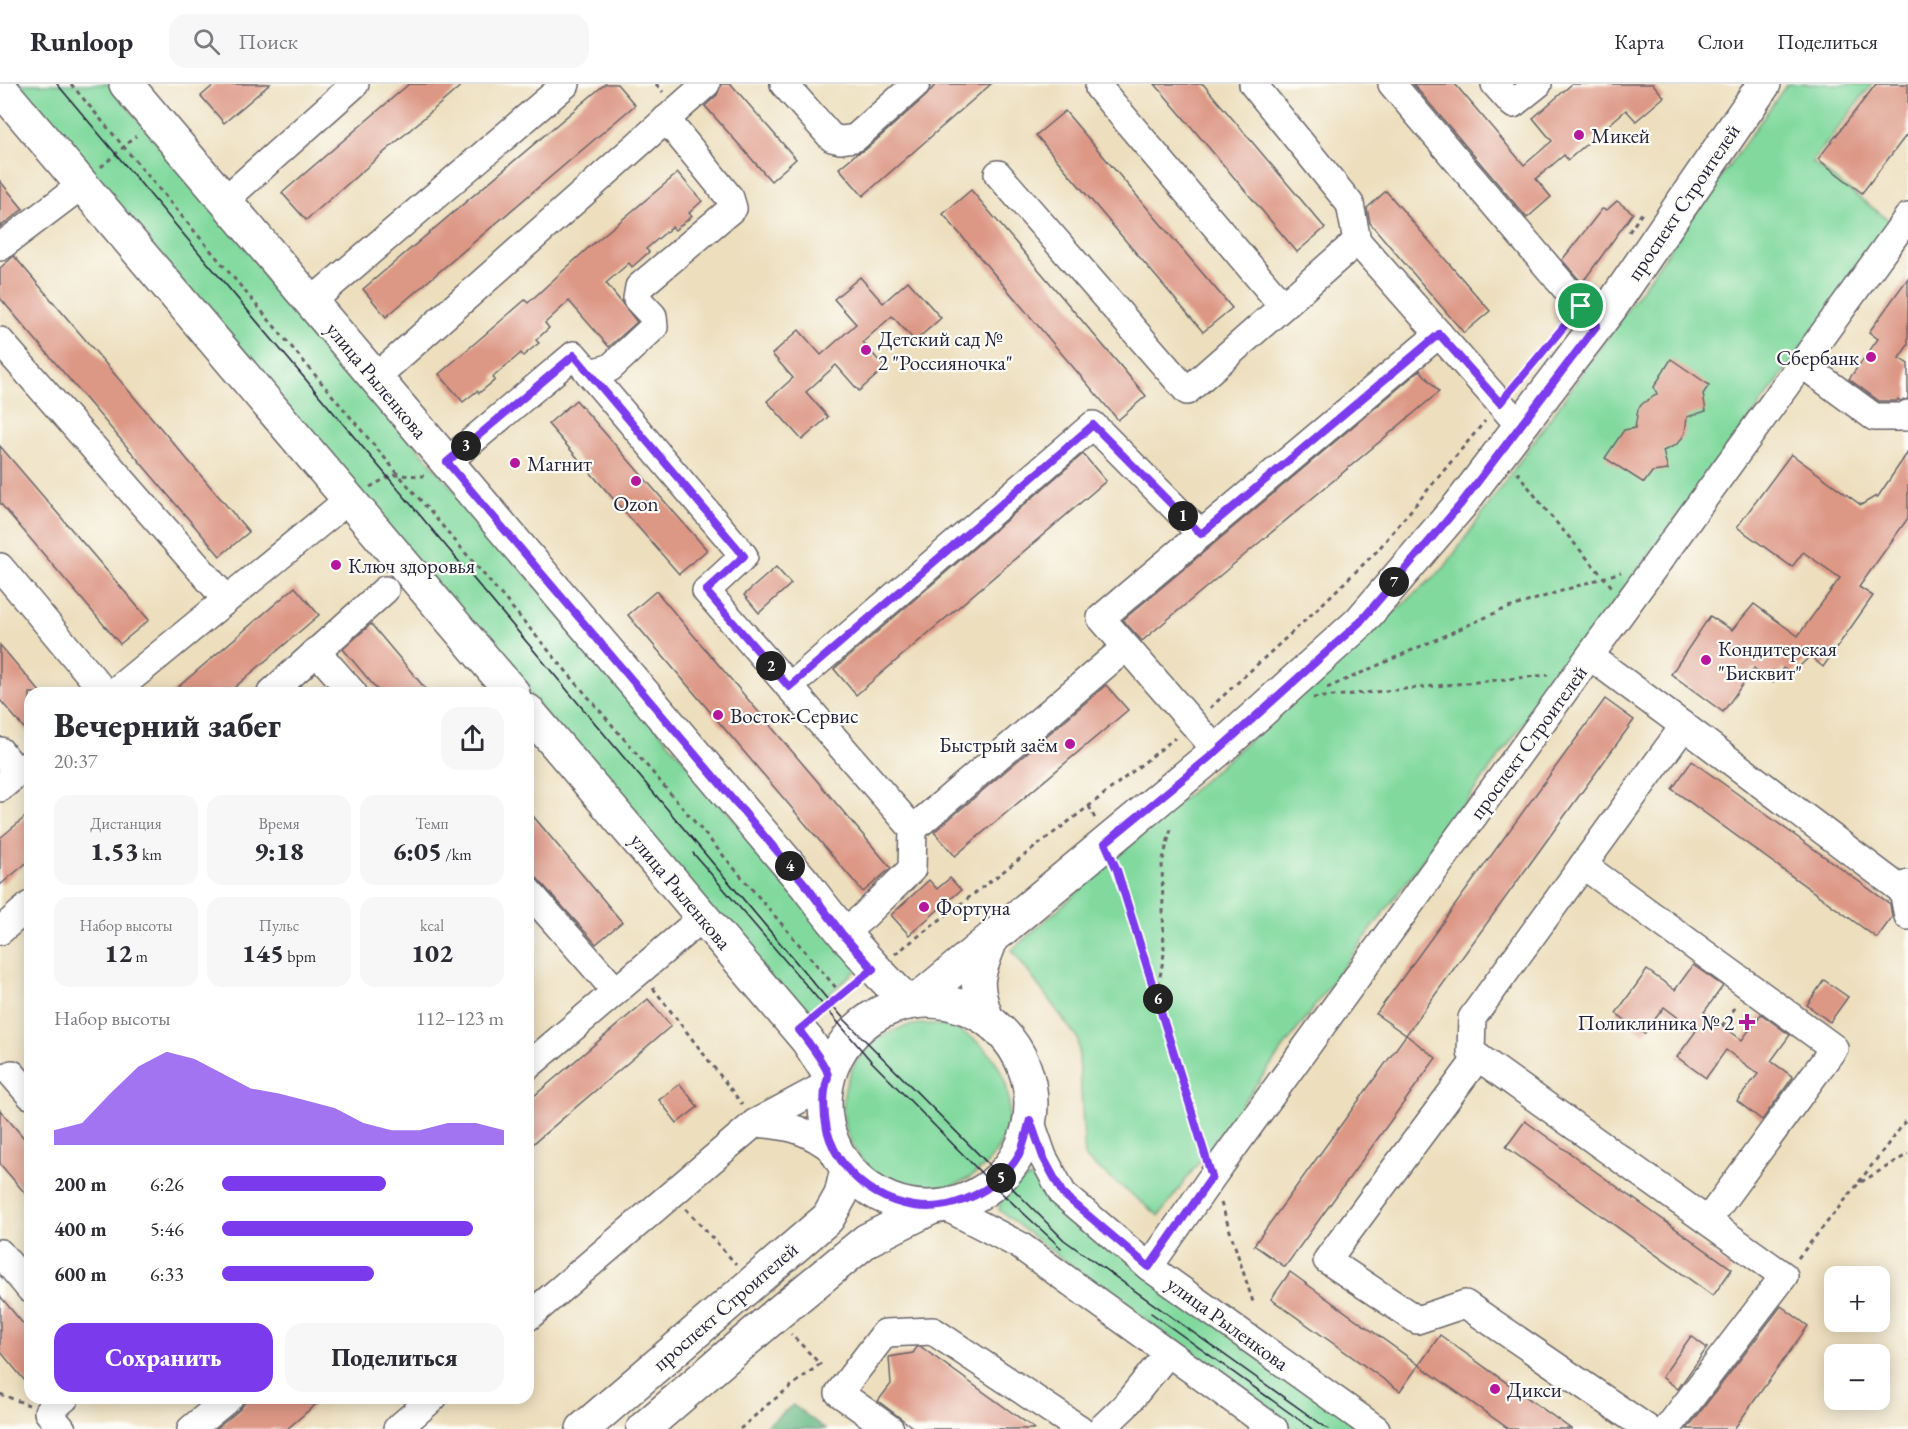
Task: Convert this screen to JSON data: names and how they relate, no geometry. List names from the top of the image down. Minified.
{"streets":{"main road":["проспект Строителей","улица Рыленкова"]},"crossings":[["проспект Строителей","улица Рыленкова"]],"places":{"other":["Микей","Детский сад № 2 \"Россияночка\"","Сбербанк","Магнит","Ozon","Ключ здоровья","Кондитерская \"Бисквит\"","Восток-Сервис","Быстрый заём","Фортуна","Дикси"],"health":["Поликлиника № 2"]},"page":{"header":"Runloop","search":"Поиск","nav":["Карта","Слои","Поделиться"],"pins":["3","1","7","2","4","6","5"],"heading":["Вечерний забег","20:37"],"stats":[["Дистанция","1.53 km"],["Время","9:18"],["Темп","6:05 /km"],["Набор высоты","12 m"],["Пульс","145 bpm"],["kcal","102"]],"chart":["Набор высоты","112–123 m"],"list":[{"name":"200 m","note":"6:26"},{"name":"400 m","note":"5:46"},{"name":"600 m","note":"6:33"}],"map_buttons":["+","−"],"buttons":["Сохранить","Поделиться"]}}
